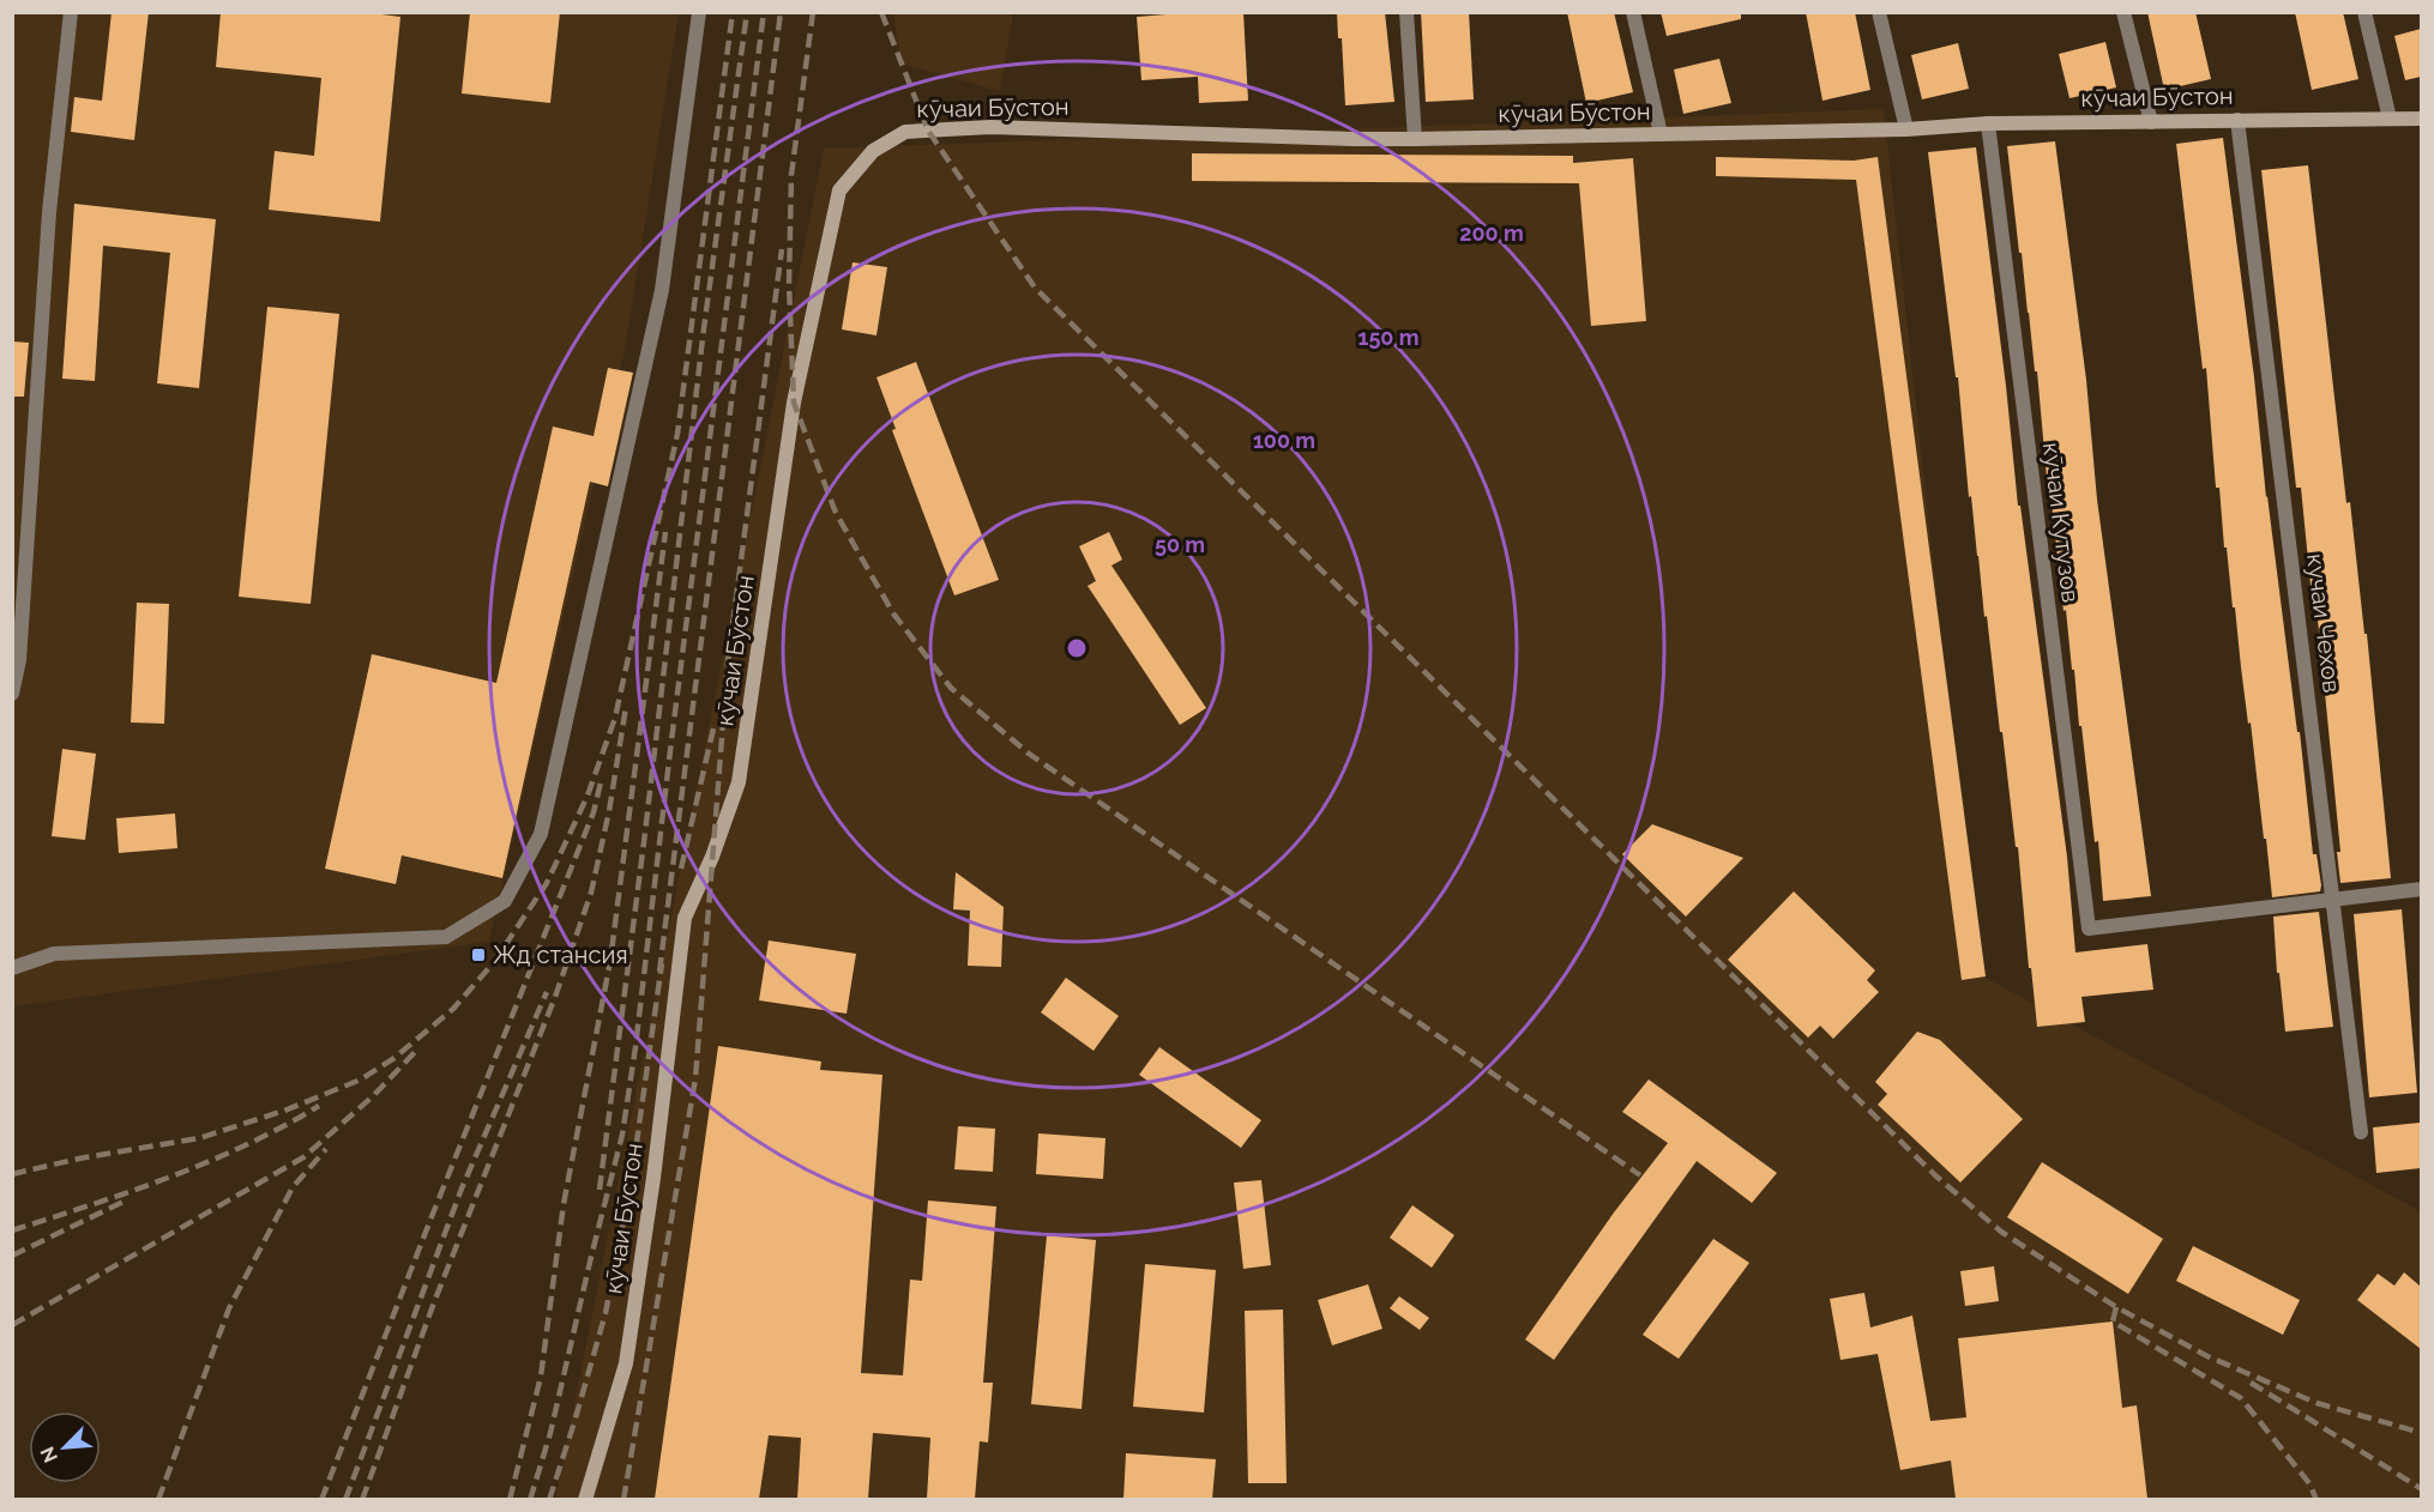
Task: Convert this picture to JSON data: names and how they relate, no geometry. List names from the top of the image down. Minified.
{"streets":{"main road":["кӯчаи Бӯстон"],"street":["кӯчаи Кутузов","кучаи Чехов"]},"crossings":[["кӯчаи Бӯстон","кӯчаи Кутузов"],["кӯчаи Бӯстон","кучаи Чехов"],["кӯчаи Кутузов","кучаи Чехов"]],"places":{"transit":["Жд стансия"]},"north":"bottom left","rings":["200 m","150 m","100 m","50 m"]}
